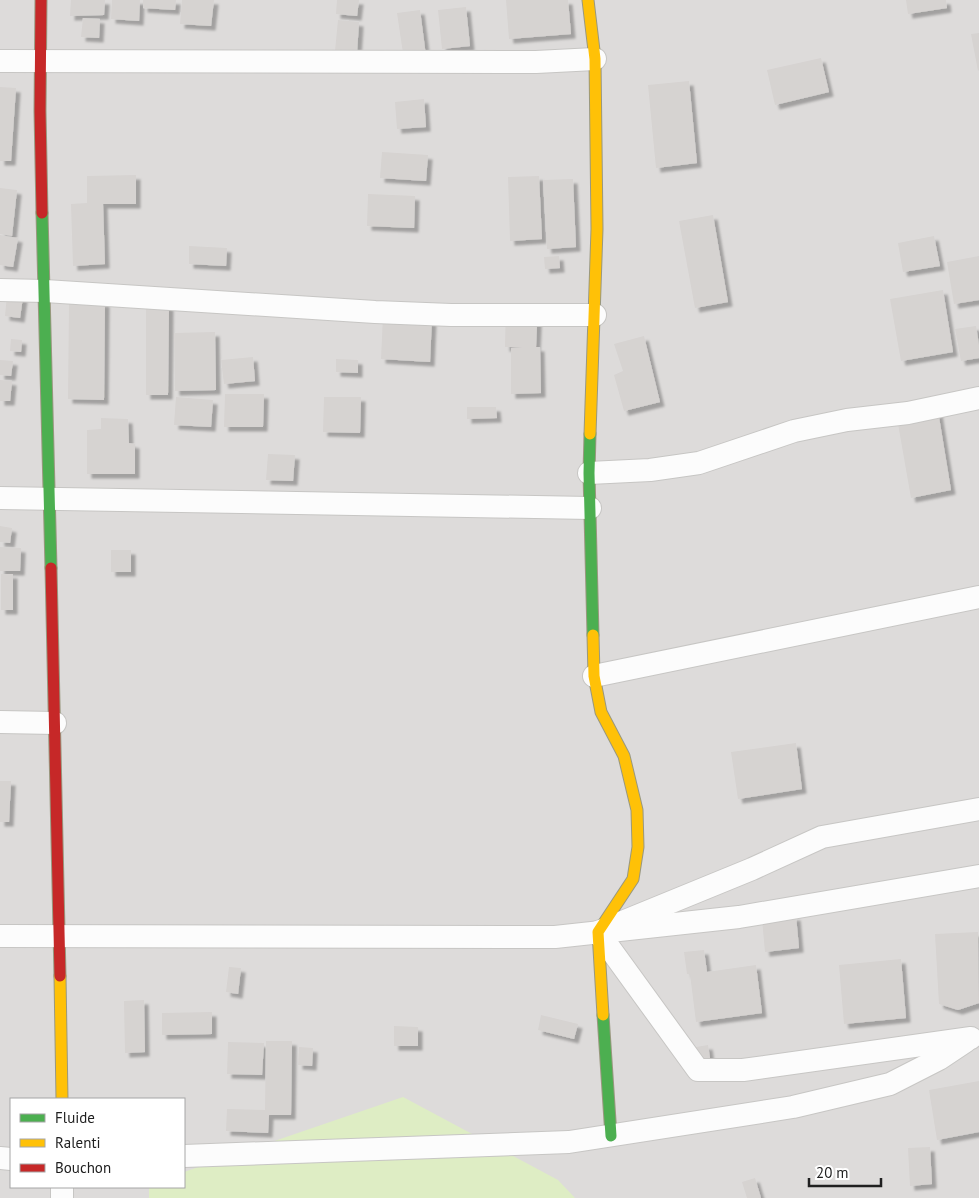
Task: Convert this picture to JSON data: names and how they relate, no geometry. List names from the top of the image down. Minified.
{"legend":["Fluide","Ralenti","Bouchon"],"scale_bar":"20 m"}
